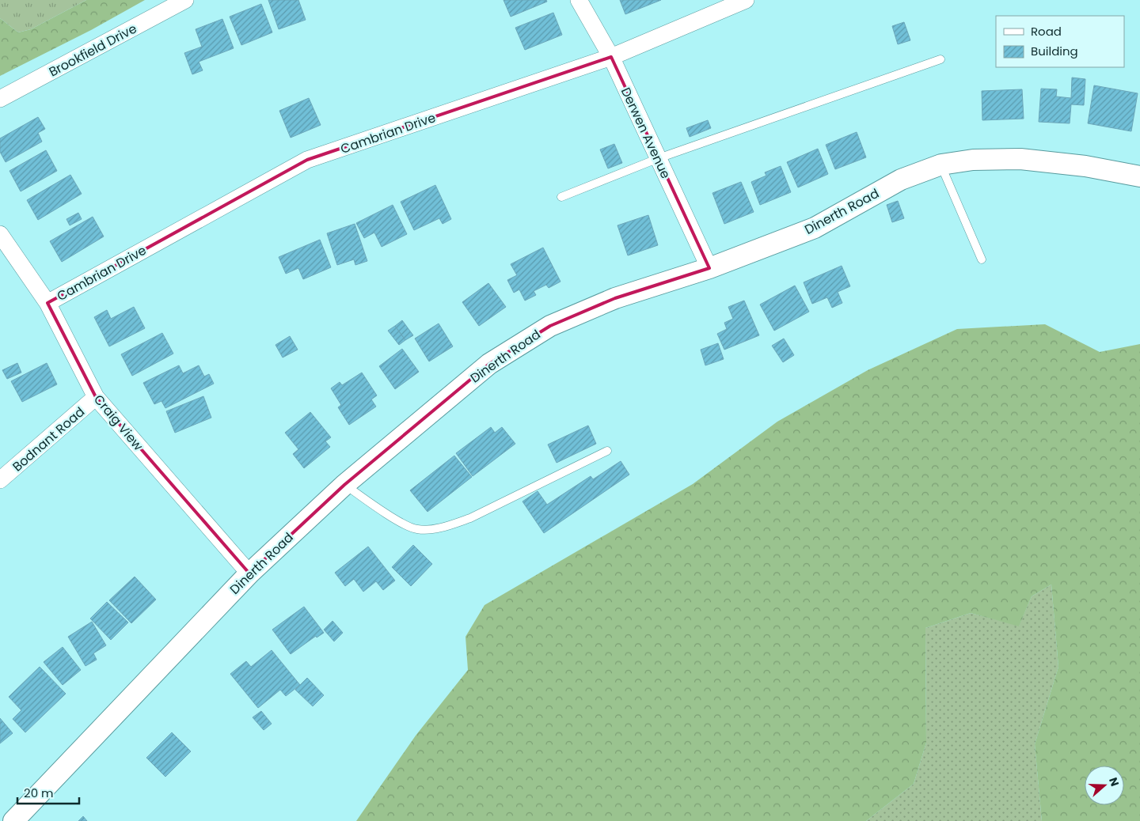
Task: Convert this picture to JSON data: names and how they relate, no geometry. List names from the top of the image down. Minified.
{"streets":{"street":["Brookfield Drive","Cambrian Drive","Derwen Avenue","Dinerth Road","Craig View","Bodnant Road"]},"crossings":[["Cambrian Drive","Derwen Avenue"],["Cambrian Drive","Craig View"],["Derwen Avenue","Dinerth Road"],["Dinerth Road","Craig View"],["Craig View","Bodnant Road"]],"legend":["Road","Building"],"scale_bar":"20 m","north":"right"}
